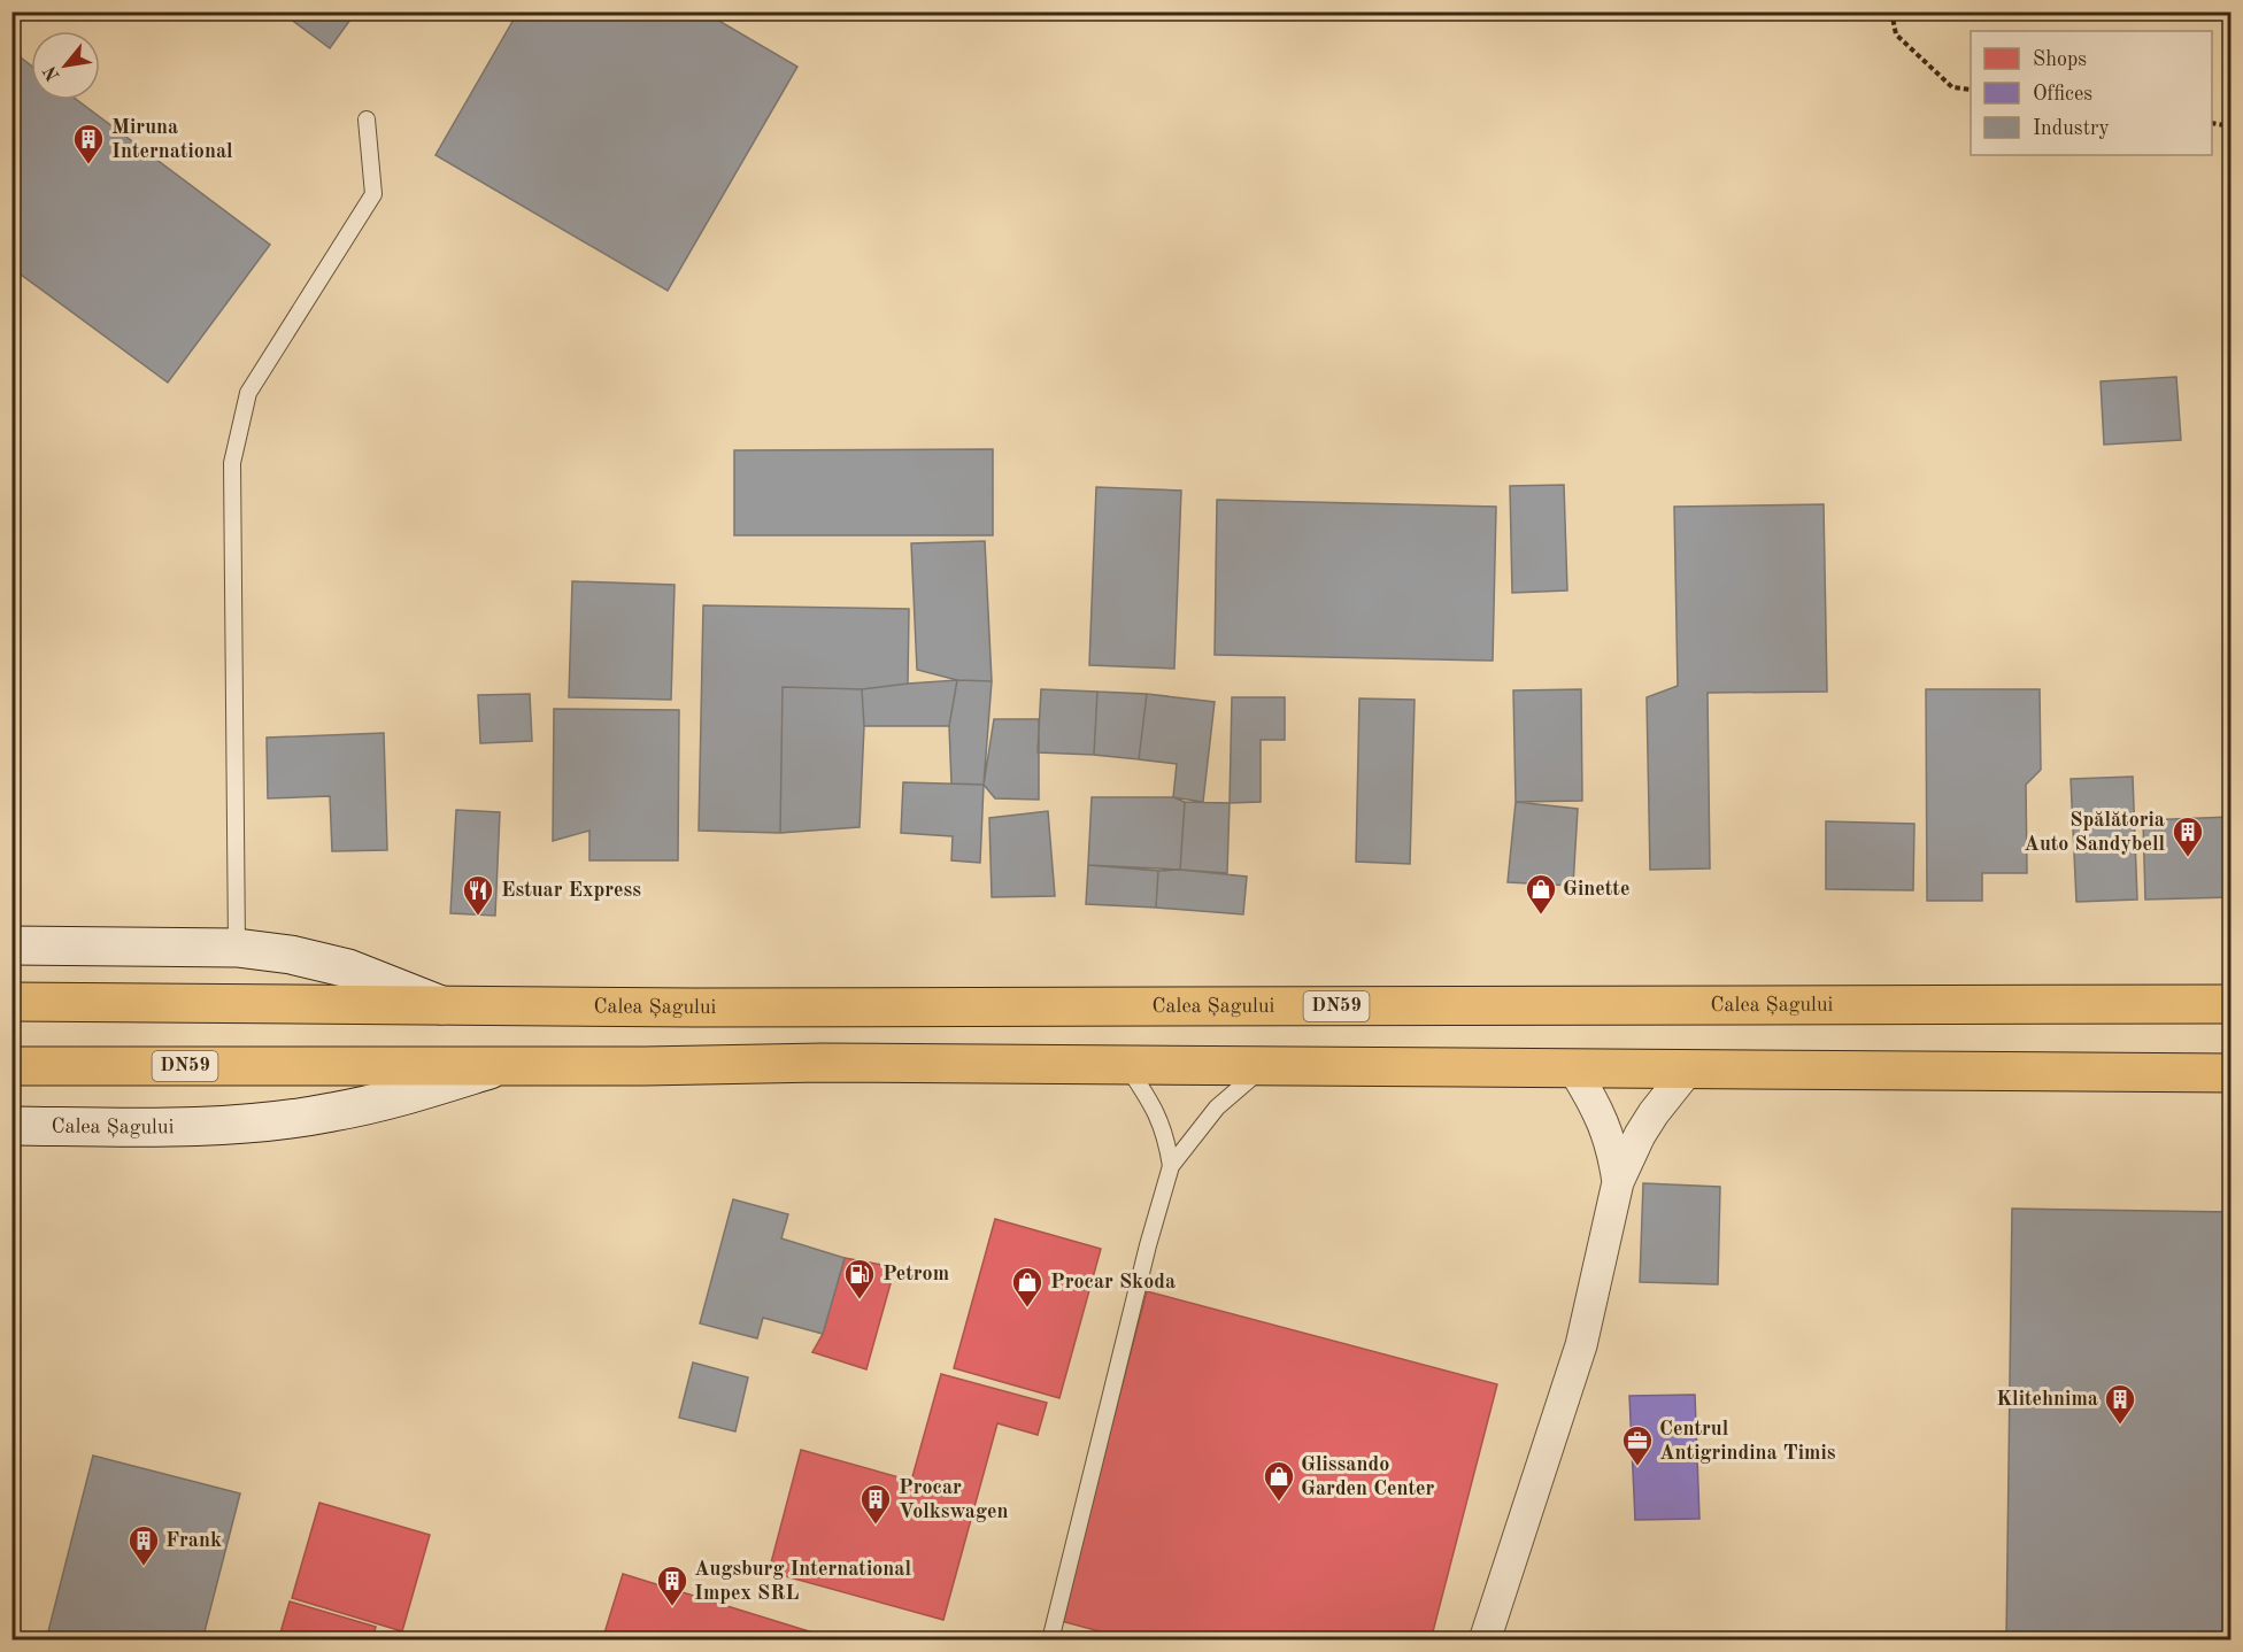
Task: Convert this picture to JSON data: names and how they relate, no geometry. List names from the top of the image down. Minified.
{"streets":{"main road":["Calea Șagului","DN59"]},"places":{"building":["Miruna International","Spălătoria Auto Sandybell","Klitehnima","Procar Volkswagen","Frank","Augsburg International Impex SRL"],"shop":["Ginette","Procar Skoda","Glissando Garden Center"],"restaurant":["Estuar Express"],"fuel station":["Petrom"],"office":["Centrul Antigrindina Timis"]},"legend":["Shops","Offices","Industry"],"north":"bottom left"}
